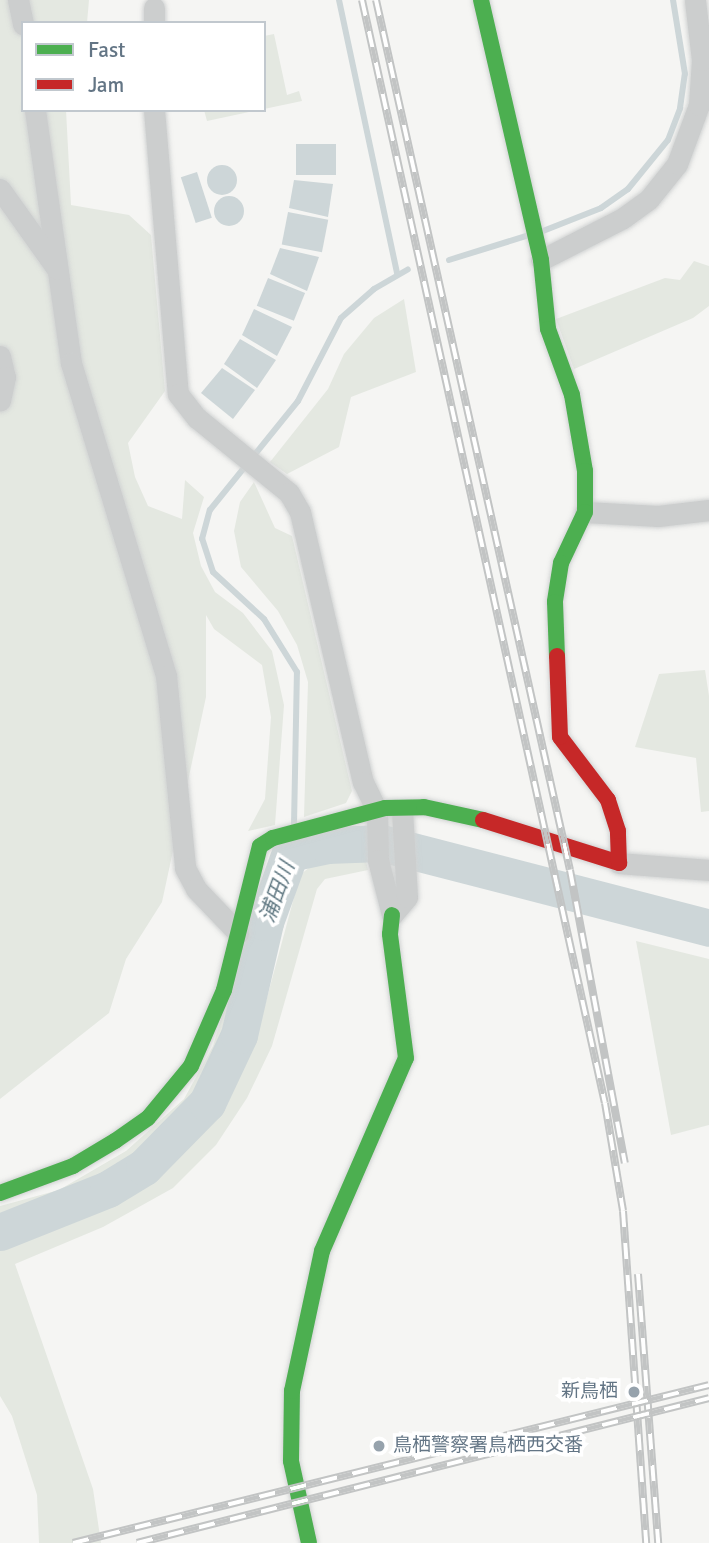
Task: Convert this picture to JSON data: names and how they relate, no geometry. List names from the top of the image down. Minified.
{"water":["浦田川"],"places":["新鳥栖","鳥栖警察署鳥栖西交番"],"legend":["Fast","Jam"]}
